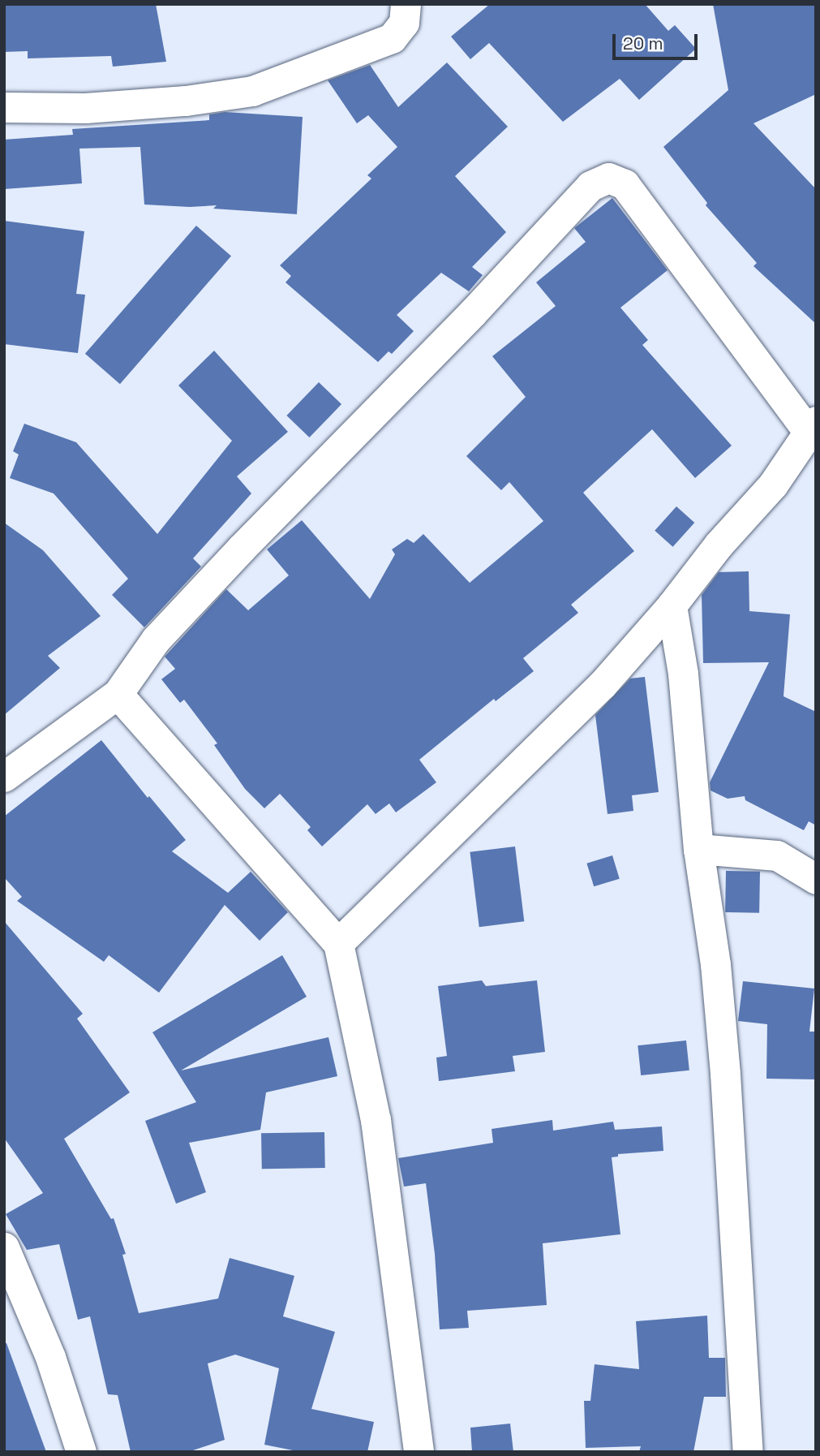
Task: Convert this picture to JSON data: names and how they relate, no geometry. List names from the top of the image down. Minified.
{"scale_bar":"20 m"}
